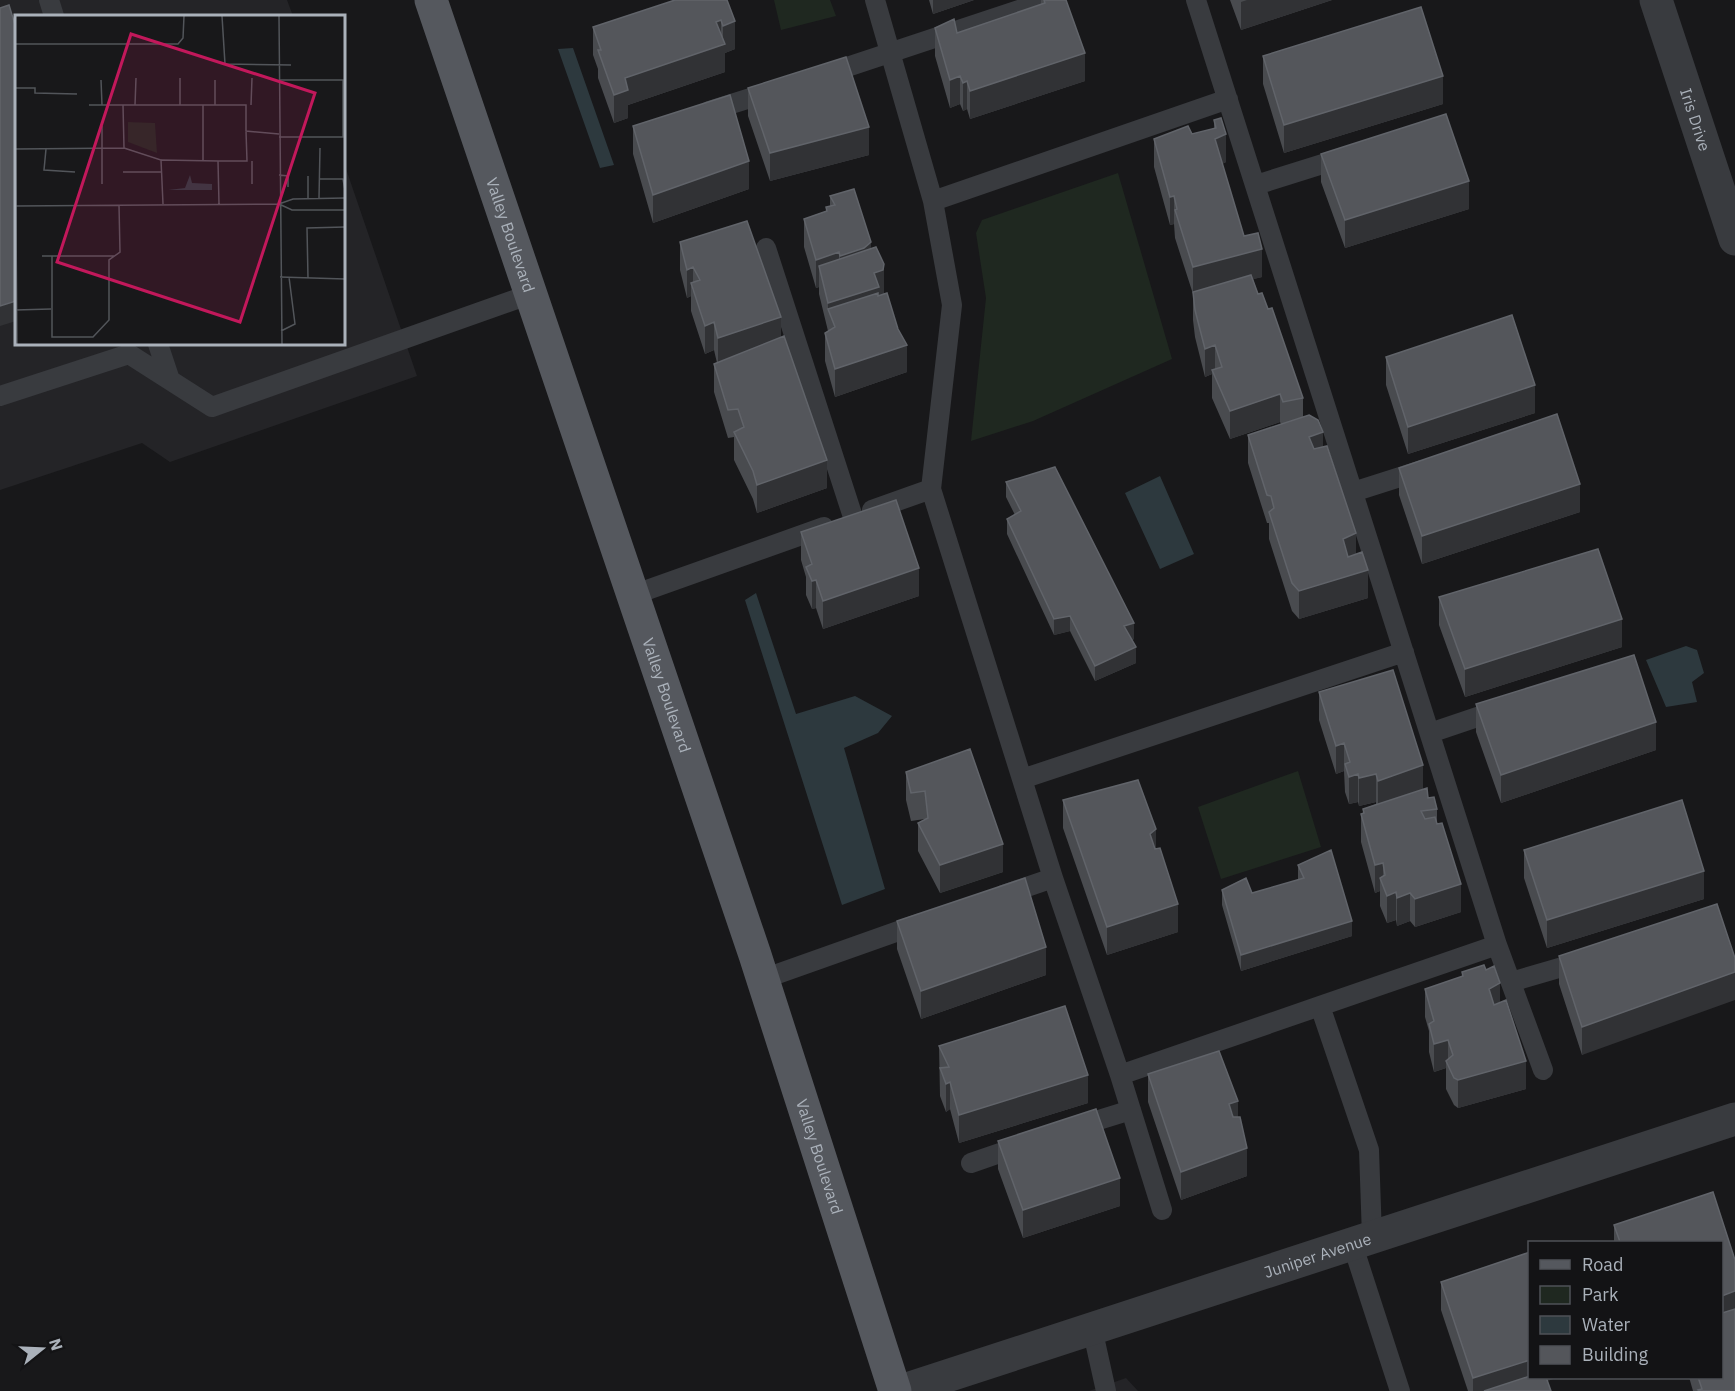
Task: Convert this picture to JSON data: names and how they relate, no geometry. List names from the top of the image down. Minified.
{"streets":{"main road":["Valley Boulevard"],"street":["Iris Drive","Juniper Avenue"]},"legend":["Road","Park","Water","Building"],"north":"right"}
